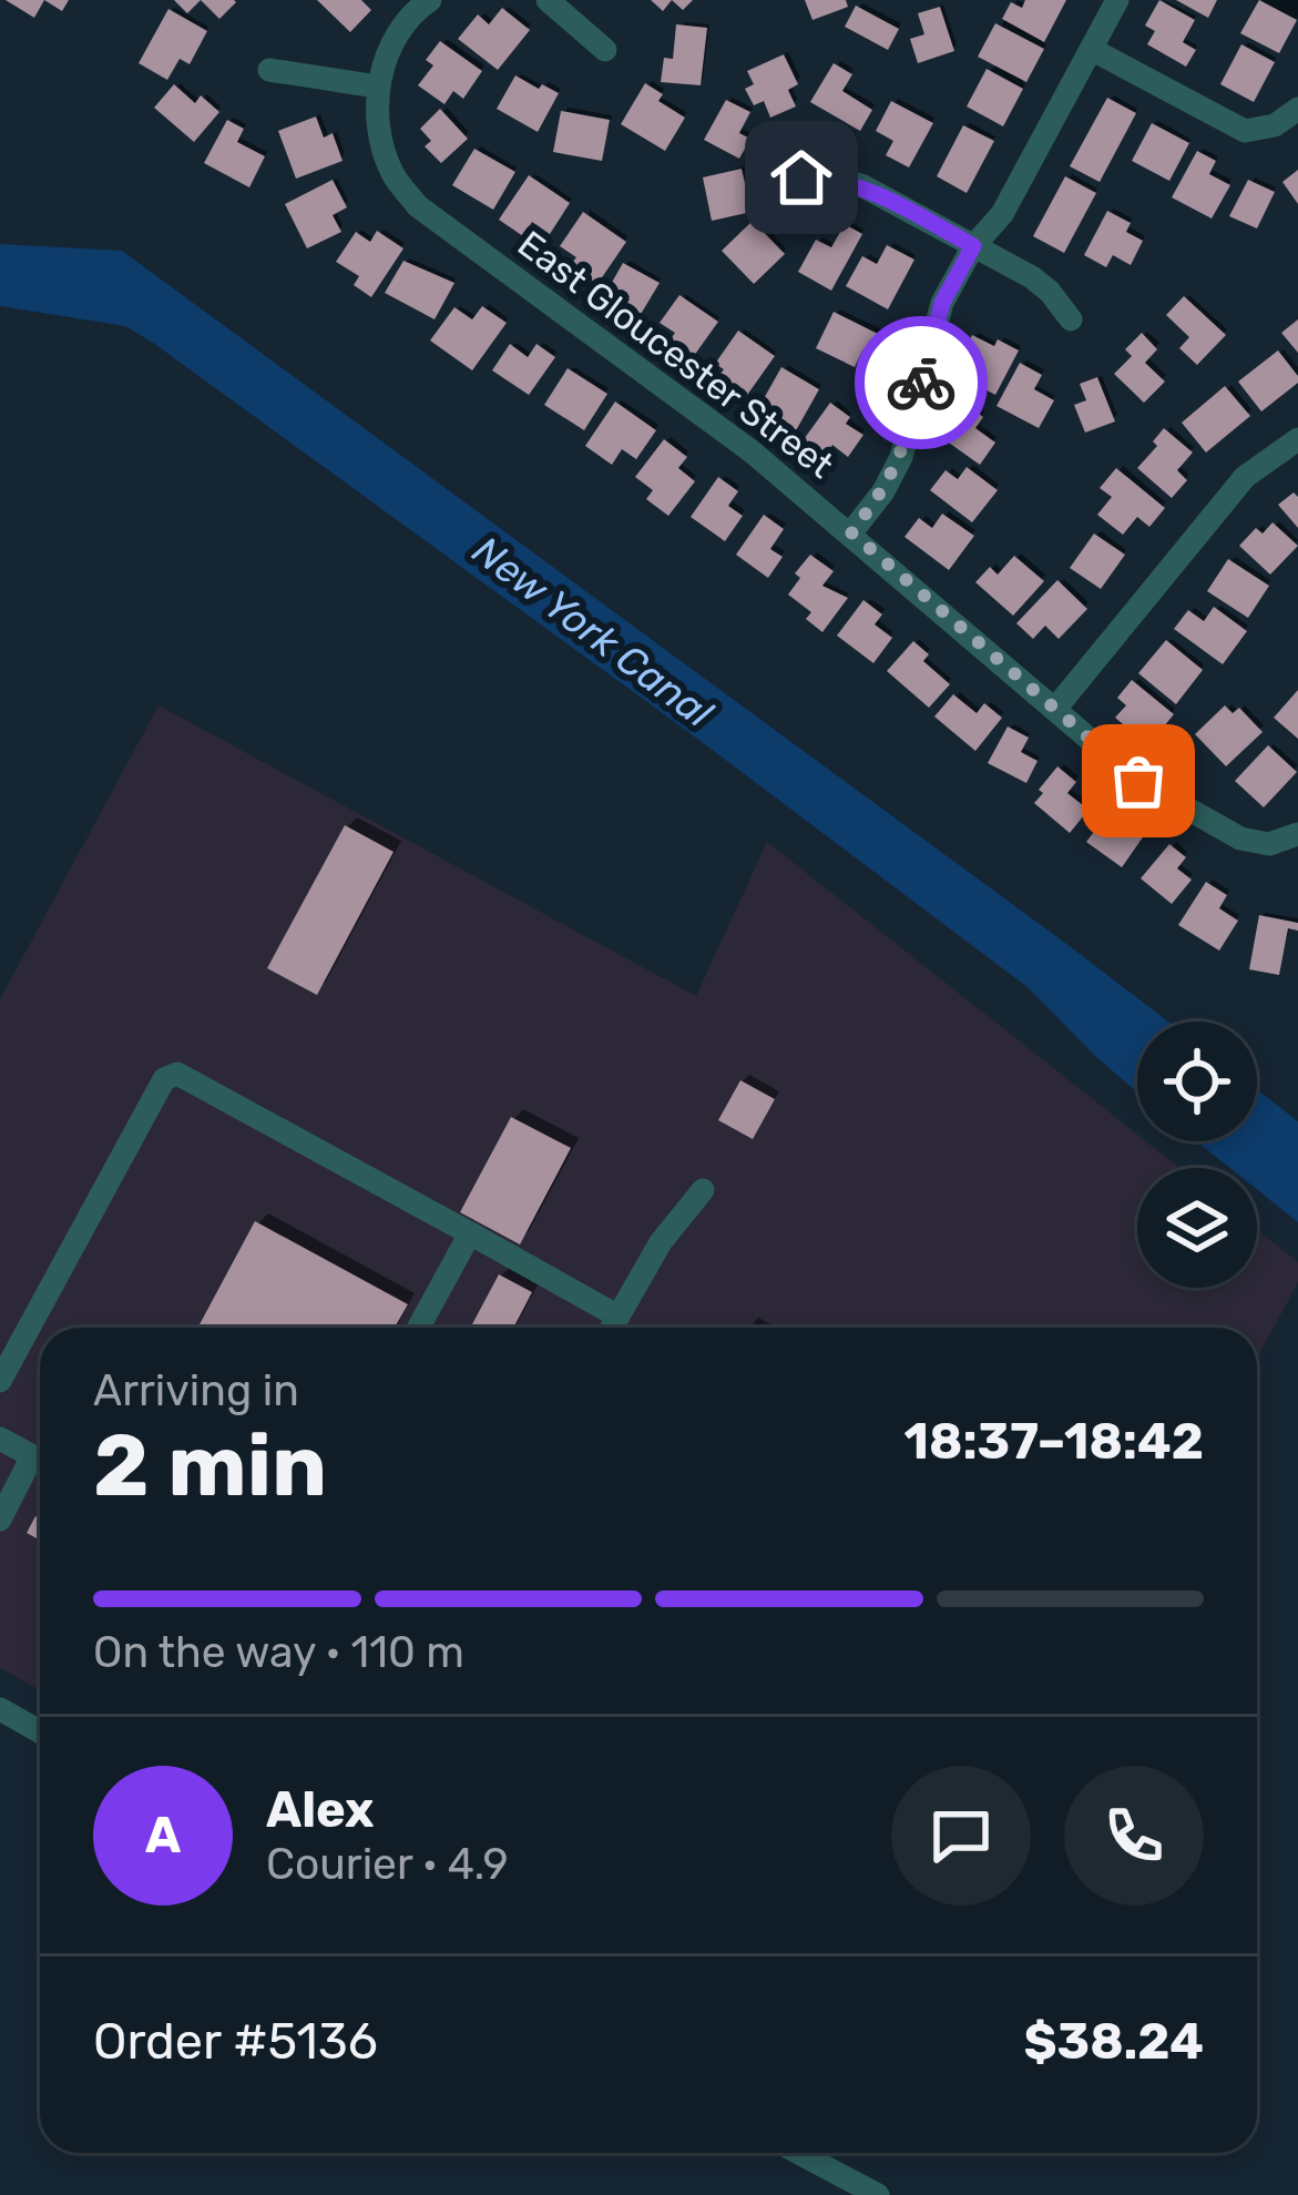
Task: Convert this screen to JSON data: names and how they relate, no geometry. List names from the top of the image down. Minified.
{"streets":{"street":["East Gloucester Street"]},"water":["New York Canal"],"page":{"heading":["2 min","Arriving in","18:37–18:42"],"panel":["Alex","Courier · 4.9","Order #5136","$38.24"],"bar":"On the way · 110 m","round":"A"}}
